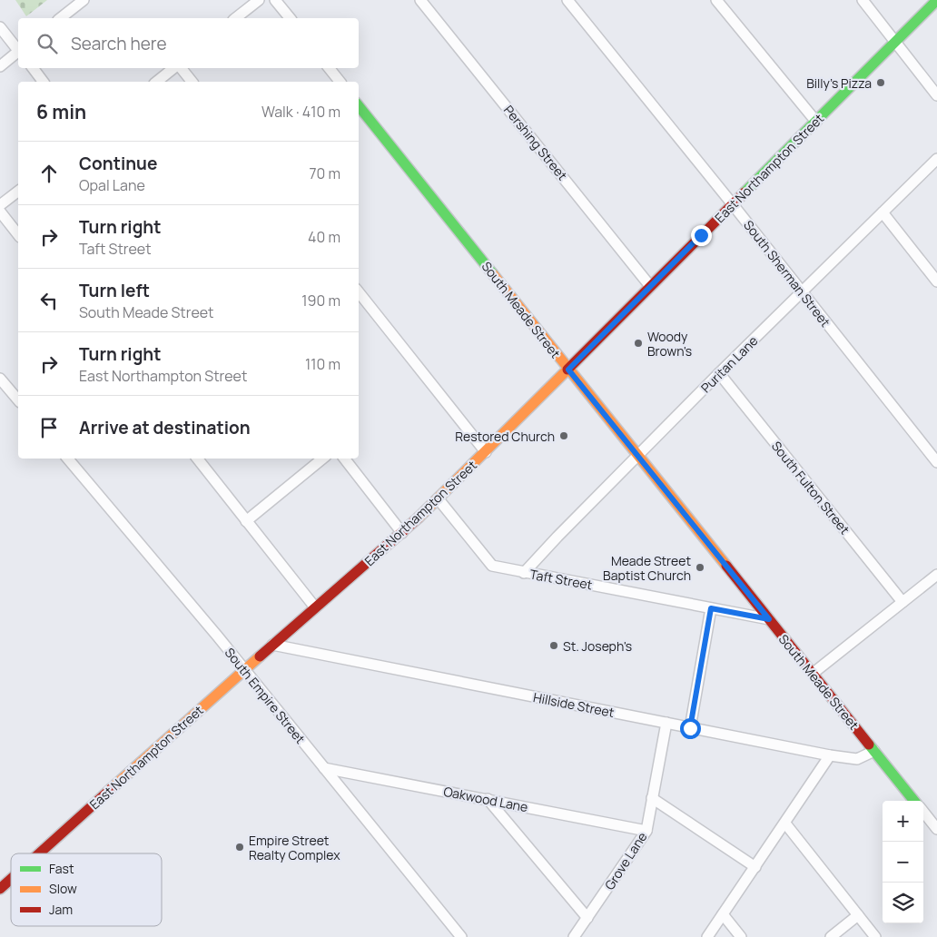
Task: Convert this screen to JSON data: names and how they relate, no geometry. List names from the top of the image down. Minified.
{"streets":{"main road":["East Northampton Street","South Meade Street"],"street":["Pershing Street","South Sherman Street","Puritan Lane","South Fulton Street","Taft Street","South Empire Street","Hillside Street","Oakwood Lane","Grove Lane"]},"crossings":[["Pershing Street","East Northampton Street"],["East Northampton Street","South Sherman Street"],["East Northampton Street","South Meade Street"],["East Northampton Street","Taft Street"],["East Northampton Street","South Empire Street"],["East Northampton Street","Hillside Street"],["South Sherman Street","Puritan Lane"],["South Meade Street","Puritan Lane"],["South Meade Street","Taft Street"],["South Meade Street","Hillside Street"],["Puritan Lane","South Fulton Street"],["Puritan Lane","Taft Street"],["South Empire Street","Oakwood Lane"],["Hillside Street","Grove Lane"],["Oakwood Lane","Grove Lane"]],"places":["Billy's Pizza","Woody Brown's","Restored Church","Meade Street Baptist Church","St. Joseph's","Empire Street Realty Complex"],"legend":["Fast","Slow","Jam"],"page":{"search":"Search here","heading":["6 min","Walk · 410 m"],"list":[["Continue","Opal Lane","70 m"],["Turn right","Taft Street","40 m"],["Turn left","South Meade Street","190 m"],["Turn right","East Northampton Street","110 m"],"Arrive at destination"],"map_buttons":["+","−"]}}
